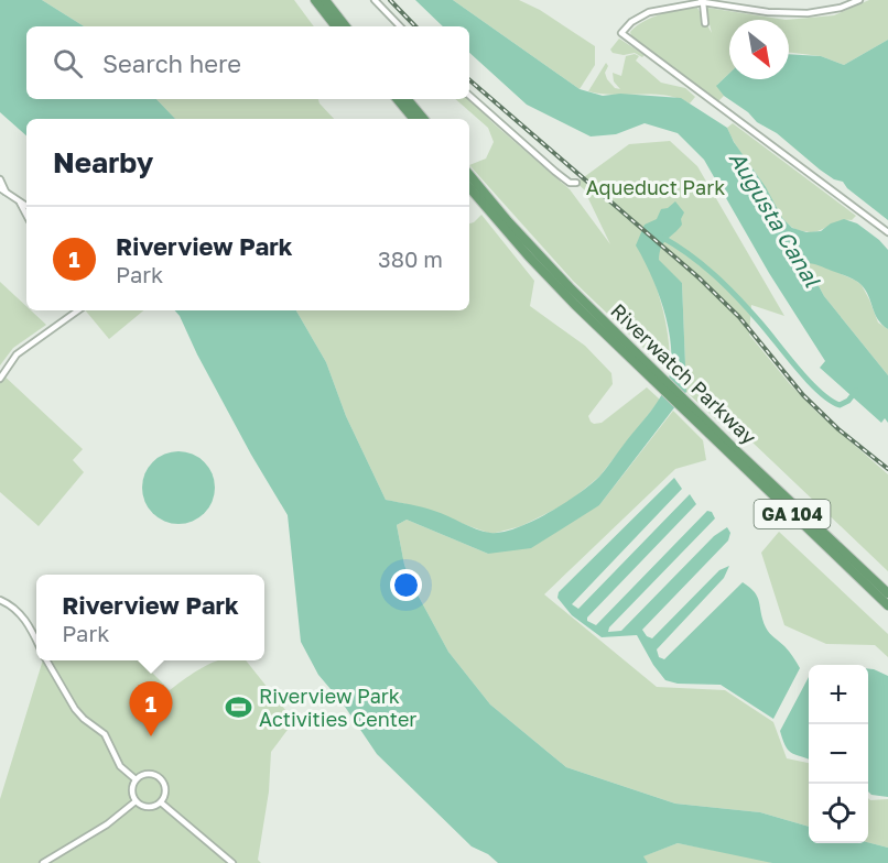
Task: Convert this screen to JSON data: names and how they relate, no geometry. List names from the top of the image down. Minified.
{"streets":{"main road":["Riverwatch Parkway","GA 104"]},"water":["Augusta Canal"],"parks":["Aqueduct Park"],"places":{"sports":["Riverview Park Activities Center"]},"north":"bottom right","page":{"search":"Search here","heading":"Nearby","list":[{"mark":"1","name":"Riverview Park","note":"Park","value":"380 m"}],"popup":["Riverview Park","Park"],"map_buttons":["+","−"],"pins":"1"}}
